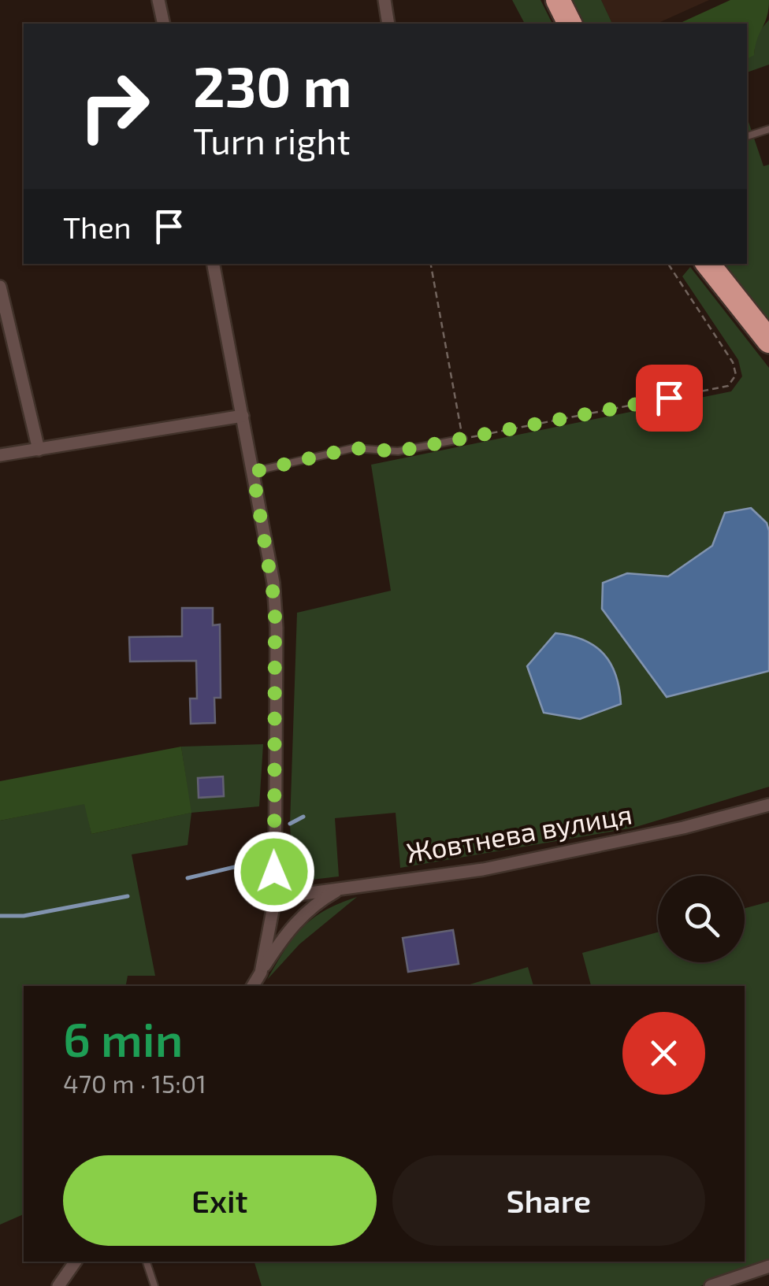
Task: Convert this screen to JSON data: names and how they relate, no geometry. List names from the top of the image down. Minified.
{"streets":{"street":["Жовтнева вулиця"]},"page":{"turn":["230 m","Turn right"],"then":"Then","heading":["6 min","470 m · 15:01"],"buttons":["Exit","Share"]}}
